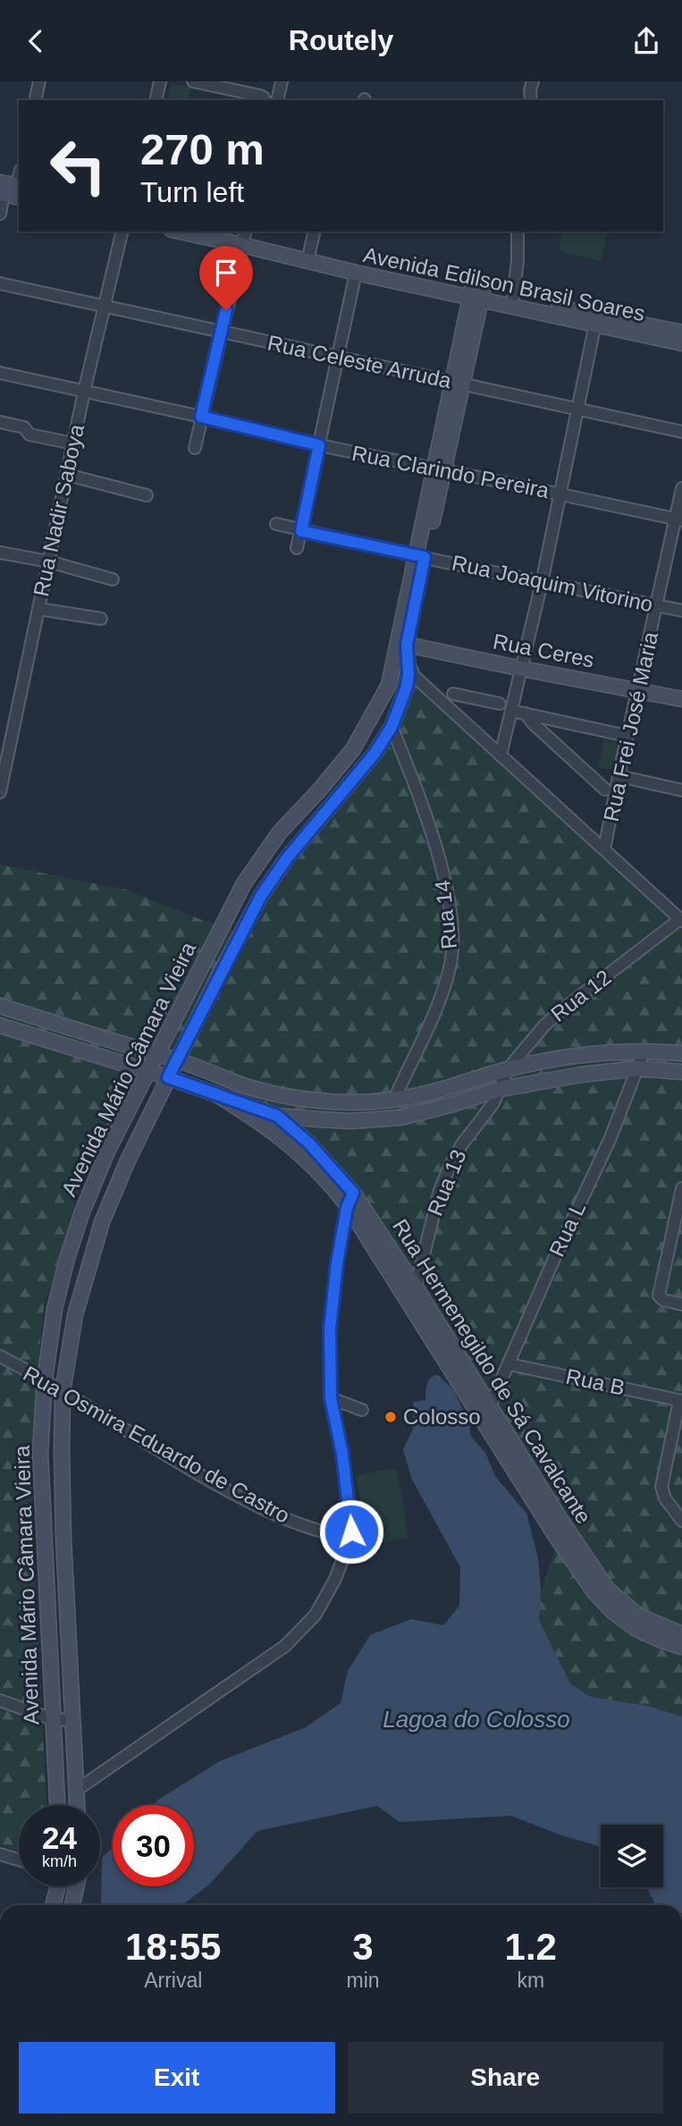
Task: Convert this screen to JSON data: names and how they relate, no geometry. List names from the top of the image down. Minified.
{"streets":{"street":["Avenida Edilson Brasil Soares","Rua Celeste Arruda","Rua Clarindo Pereira","Rua Nadir Saboya","Rua Joaquim Vitorino","Rua Ceres","Rua Frei José Maria","Rua 14","Rua 12","Avenida Mário Câmara Vieira","Rua 13","Rua L","Rua Hermenegildo de Sá Cavalcante","Rua B","Rua Osmira Eduardo de Castro"]},"crossings":[["Avenida Edilson Brasil Soares","Avenida Mário Câmara Vieira"],["Rua Celeste Arruda","Rua Nadir Saboya"],["Rua Celeste Arruda","Avenida Mário Câmara Vieira"],["Rua Clarindo Pereira","Rua Nadir Saboya"],["Rua Clarindo Pereira","Rua Frei José Maria"],["Rua Clarindo Pereira","Avenida Mário Câmara Vieira"],["Rua Joaquim Vitorino","Rua Frei José Maria"],["Rua Joaquim Vitorino","Avenida Mário Câmara Vieira"],["Rua Ceres","Rua Frei José Maria"],["Rua Ceres","Avenida Mário Câmara Vieira"],["Rua 14","Avenida Mário Câmara Vieira"],["Rua 12","Rua 13"],["Avenida Mário Câmara Vieira","Rua Osmira Eduardo de Castro"],["Rua 13","Rua Hermenegildo de Sá Cavalcante"],["Rua L","Rua Hermenegildo de Sá Cavalcante"],["Rua L","Rua B"]],"water":["Lagoa do Colosso"],"places":["Colosso"],"page":{"header":"Routely","turn":["270 m","Turn left"],"speed":"24 km/h","limit":"30","eta":["18:55","Arrival","3","min","1.2","km"],"buttons":["Exit","Share"]}}
